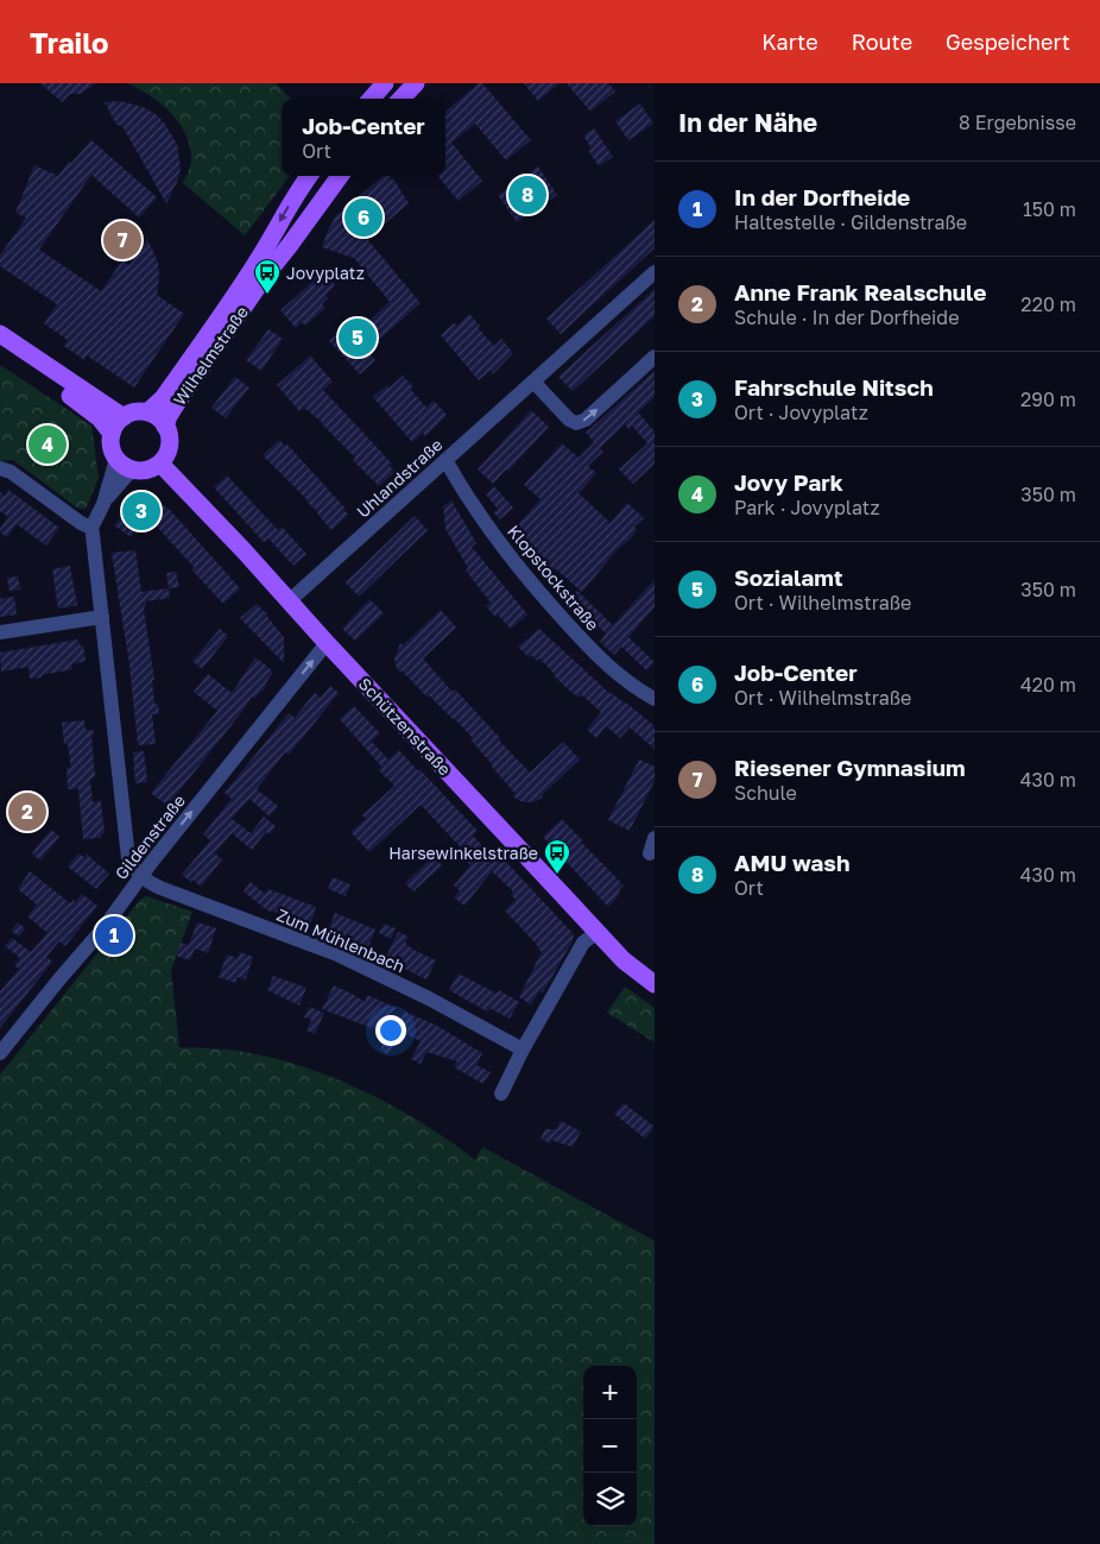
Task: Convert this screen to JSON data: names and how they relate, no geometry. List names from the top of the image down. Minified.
{"streets":{"main road":["Wilhelmstraße","Schützenstraße"],"street":["Uhlandstraße","Klopstockstraße","Gildenstraße","Zum Mühlenbach"]},"crossings":[["Wilhelmstraße","Schützenstraße"],["Uhlandstraße","Klopstockstraße"],["Uhlandstraße","Schützenstraße"],["Schützenstraße","Gildenstraße"],["Gildenstraße","Zum Mühlenbach"]],"one_way":["Gildenstraße"],"places":{"bus stop":["Jovyplatz","Harsewinkelstraße"]},"page":{"header":"Trailo","nav":["Karte","Route","Gespeichert"],"heading":["In der Nähe","8 Ergebnisse"],"popup":["Job-Center","Ort"],"list":[{"mark":"1","name":"In der Dorfheide","note":"Haltestelle · Gildenstraße","value":"150 m"},{"mark":"2","name":"Anne Frank Realschule","note":"Schule · In der Dorfheide","value":"220 m"},{"mark":"3","name":"Fahrschule Nitsch","note":"Ort · Jovyplatz","value":"290 m"},{"mark":"4","name":"Jovy Park","note":"Park · Jovyplatz","value":"350 m"},{"mark":"5","name":"Sozialamt","note":"Ort · Wilhelmstraße","value":"350 m"},{"mark":"6","name":"Job-Center","note":"Ort · Wilhelmstraße","value":"420 m"},{"mark":"7","name":"Riesener Gymnasium","note":"Schule","value":"430 m"},{"mark":"8","name":"AMU wash","note":"Ort","value":"430 m"}],"pins":["8","6","7","5","4","3","2","1"],"map_buttons":["+","−"]}}
